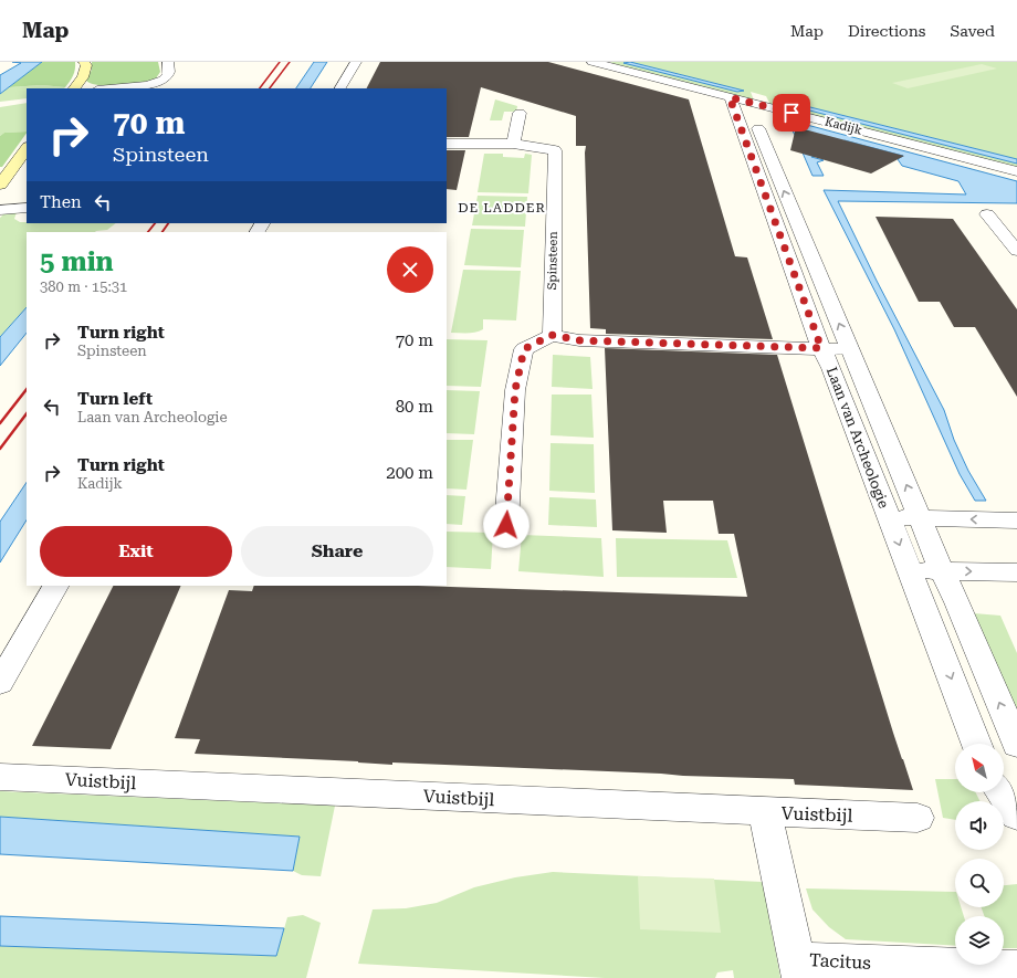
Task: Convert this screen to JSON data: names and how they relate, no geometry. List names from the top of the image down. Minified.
{"streets":{"street":["Kadijk","Spinsteen","Laan van Archeologie","Vuistbijl","Tacitus"]},"crossings":[["Kadijk","Laan van Archeologie"],["Vuistbijl","Tacitus"]],"districts":["DE LADDER"],"north":"top left","page":{"header":"Map","nav":["Map","Directions","Saved"],"turn":["70 m","Spinsteen"],"then":"Then","heading":["5 min","380 m · 15:31"],"list":[{"name":"Turn right","note":"Spinsteen","value":"70 m"},{"name":"Turn left","note":"Laan van Archeologie","value":"80 m"},{"name":"Turn right","note":"Kadijk","value":"200 m"}],"buttons":["Exit","Share"]}}
